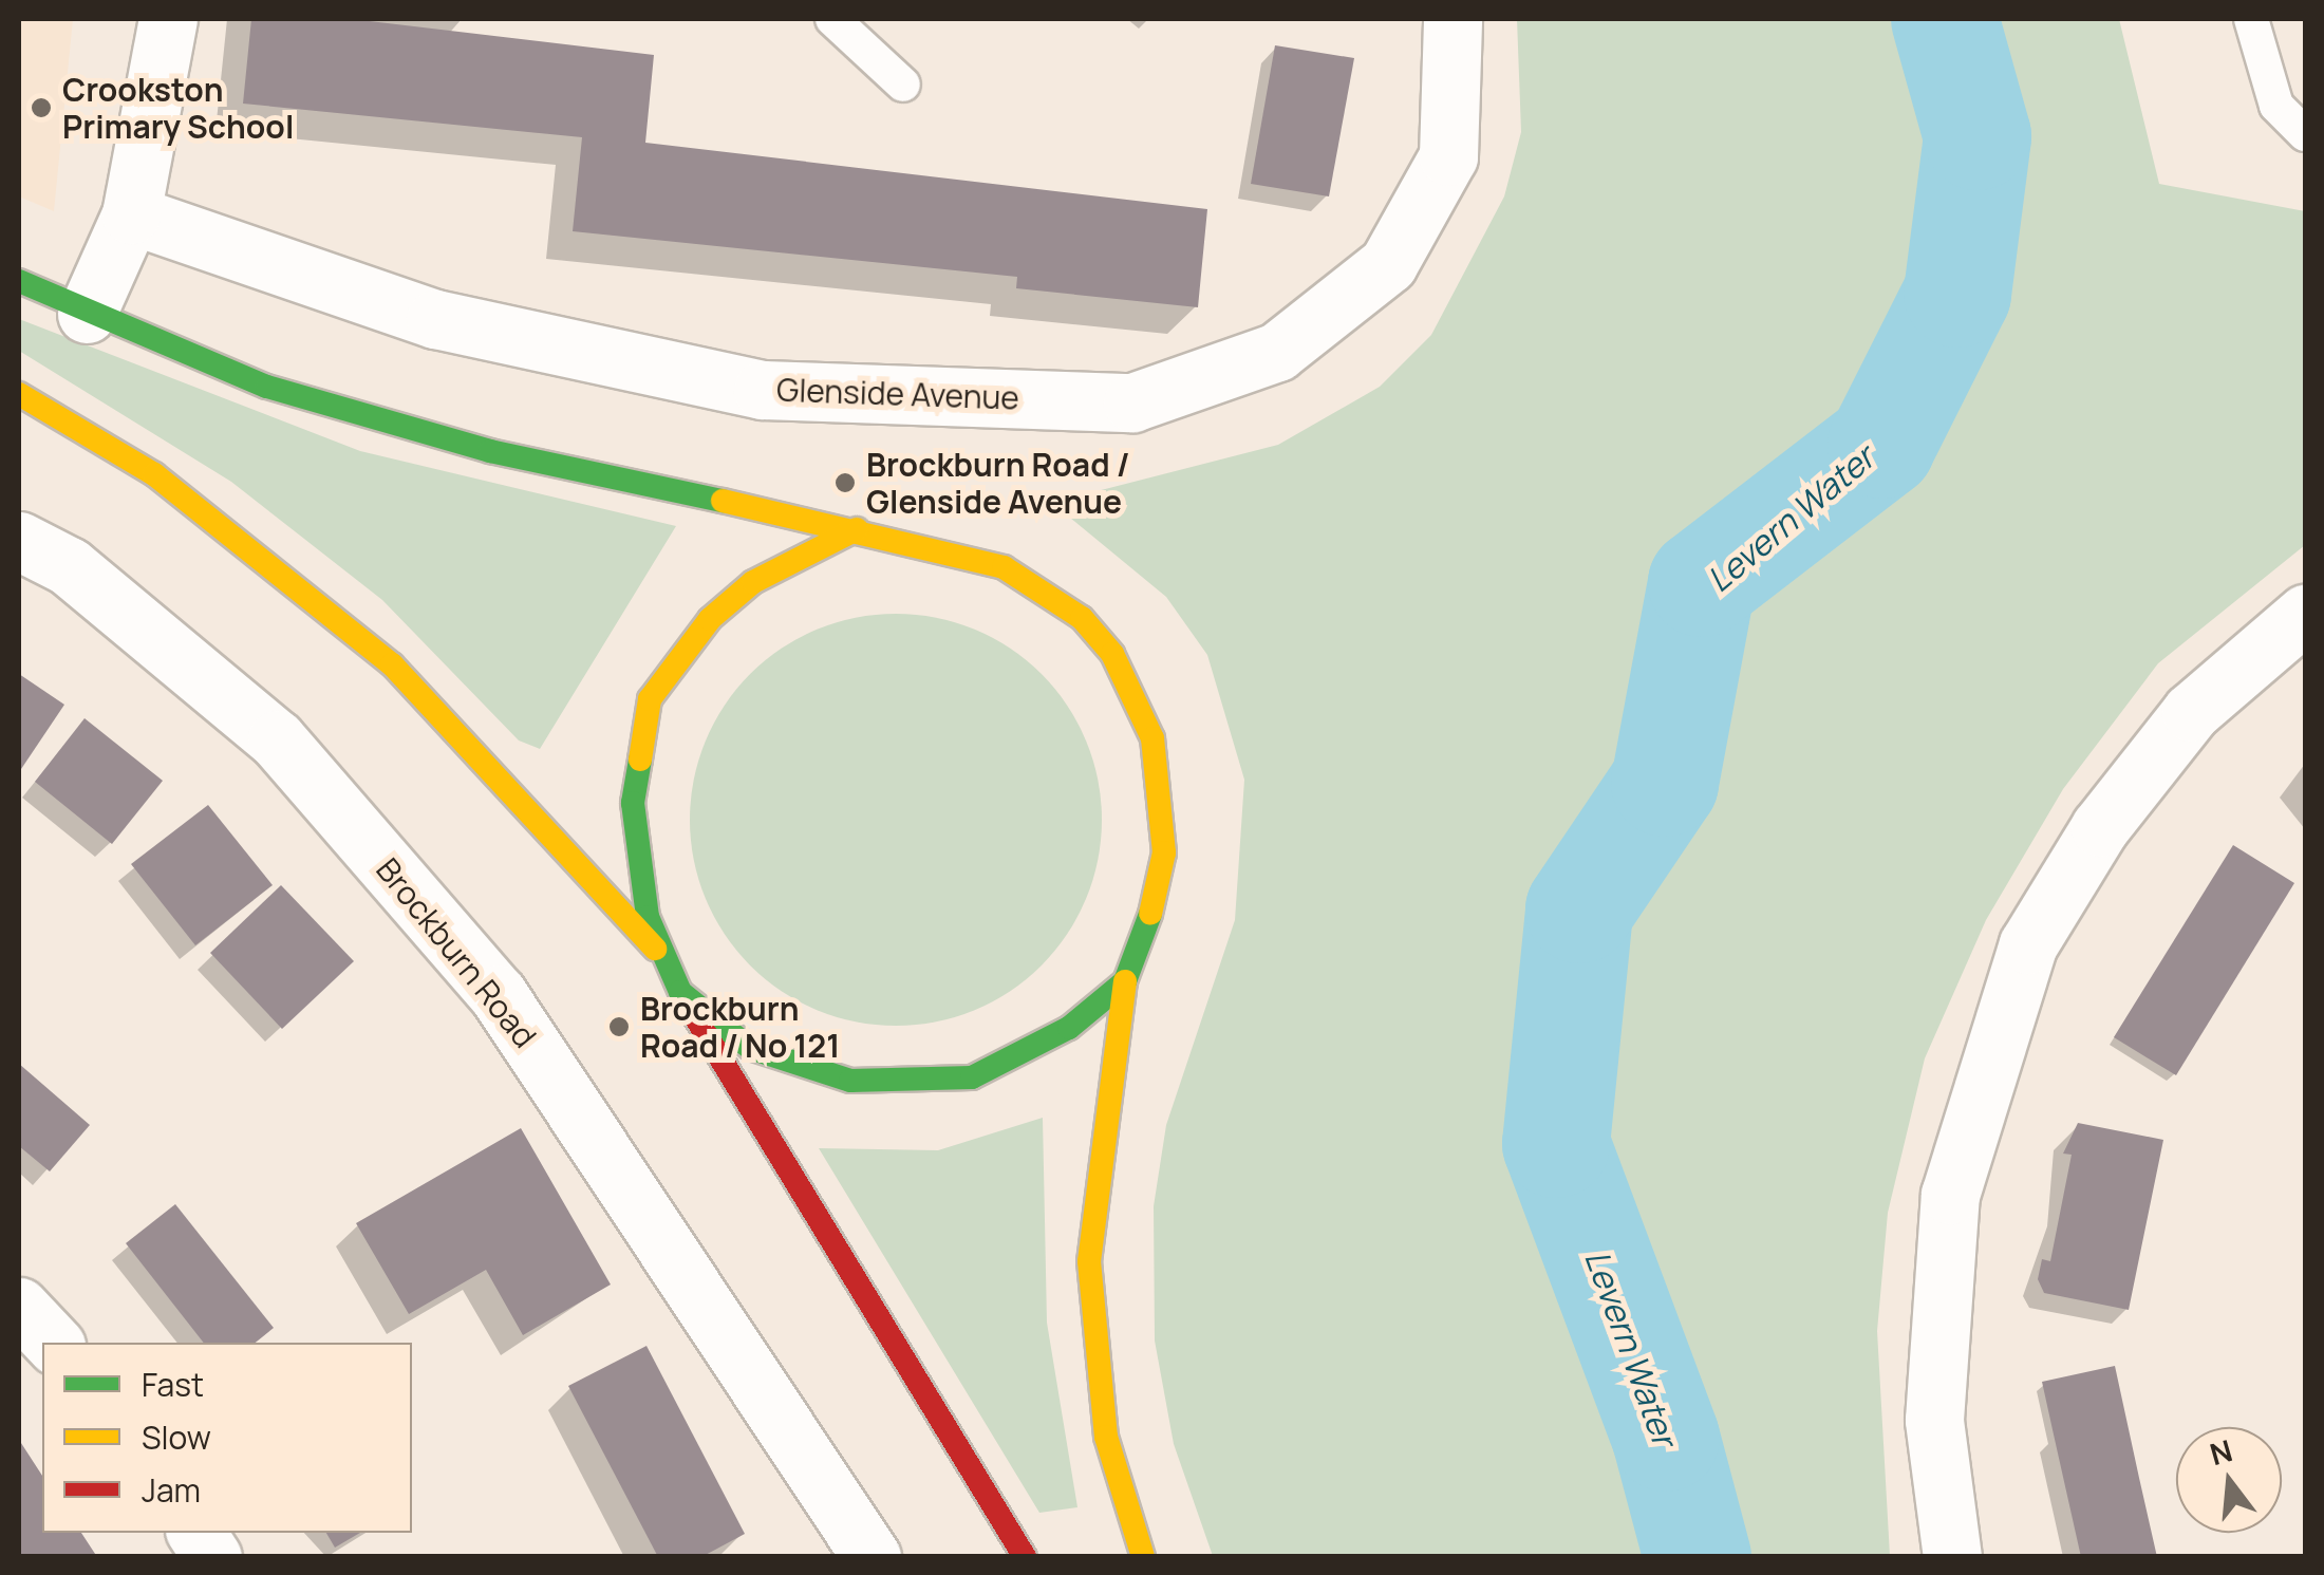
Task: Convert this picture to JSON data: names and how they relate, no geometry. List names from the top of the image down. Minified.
{"streets":{"street":["Glenside Avenue","Brockburn Road"]},"water":["Levern Water"],"places":["Crookston Primary School","Brockburn Road / Glenside Avenue","Brockburn Road / No 121"],"legend":["Fast","Slow","Jam"],"north":"top"}
